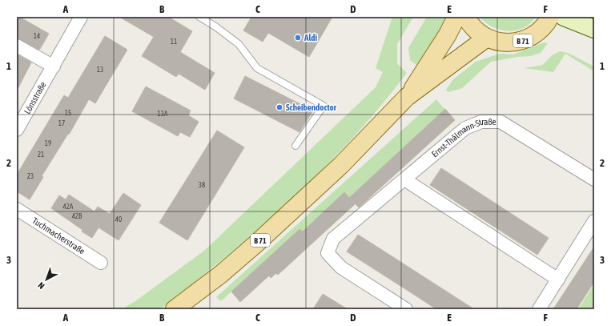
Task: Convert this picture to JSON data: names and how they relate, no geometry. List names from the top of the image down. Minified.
{"streets":{"main road":["B 71"],"street":["Lönsstraße","Ernst-Thälmann-Straße","Tuchmacherstraße"]},"places":["Aldi","Scheibendoctor"],"house_numbers":["14","11","13","15","13A","17","19","21","23","38","42A","42B","40"],"north":"bottom left","grid":{"columns":["A","B","C","D","E","F"],"rows":["1","2","3"]}}
